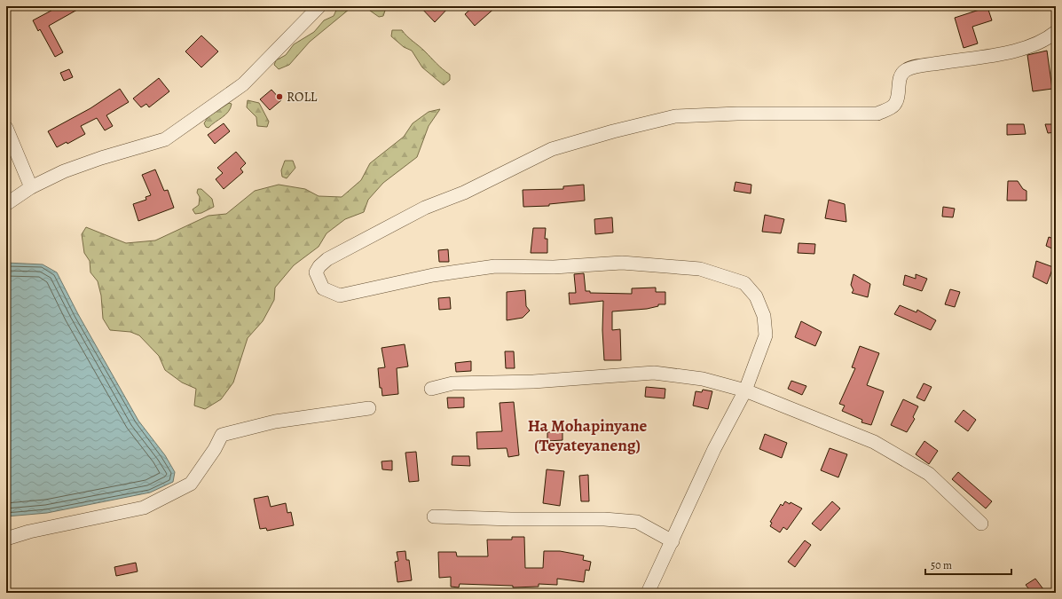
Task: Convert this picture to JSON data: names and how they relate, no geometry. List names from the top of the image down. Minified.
{"districts":["Ha Mohapinyane (Teyateyaneng)"],"places":["ROLL"],"scale_bar":"50 m"}
